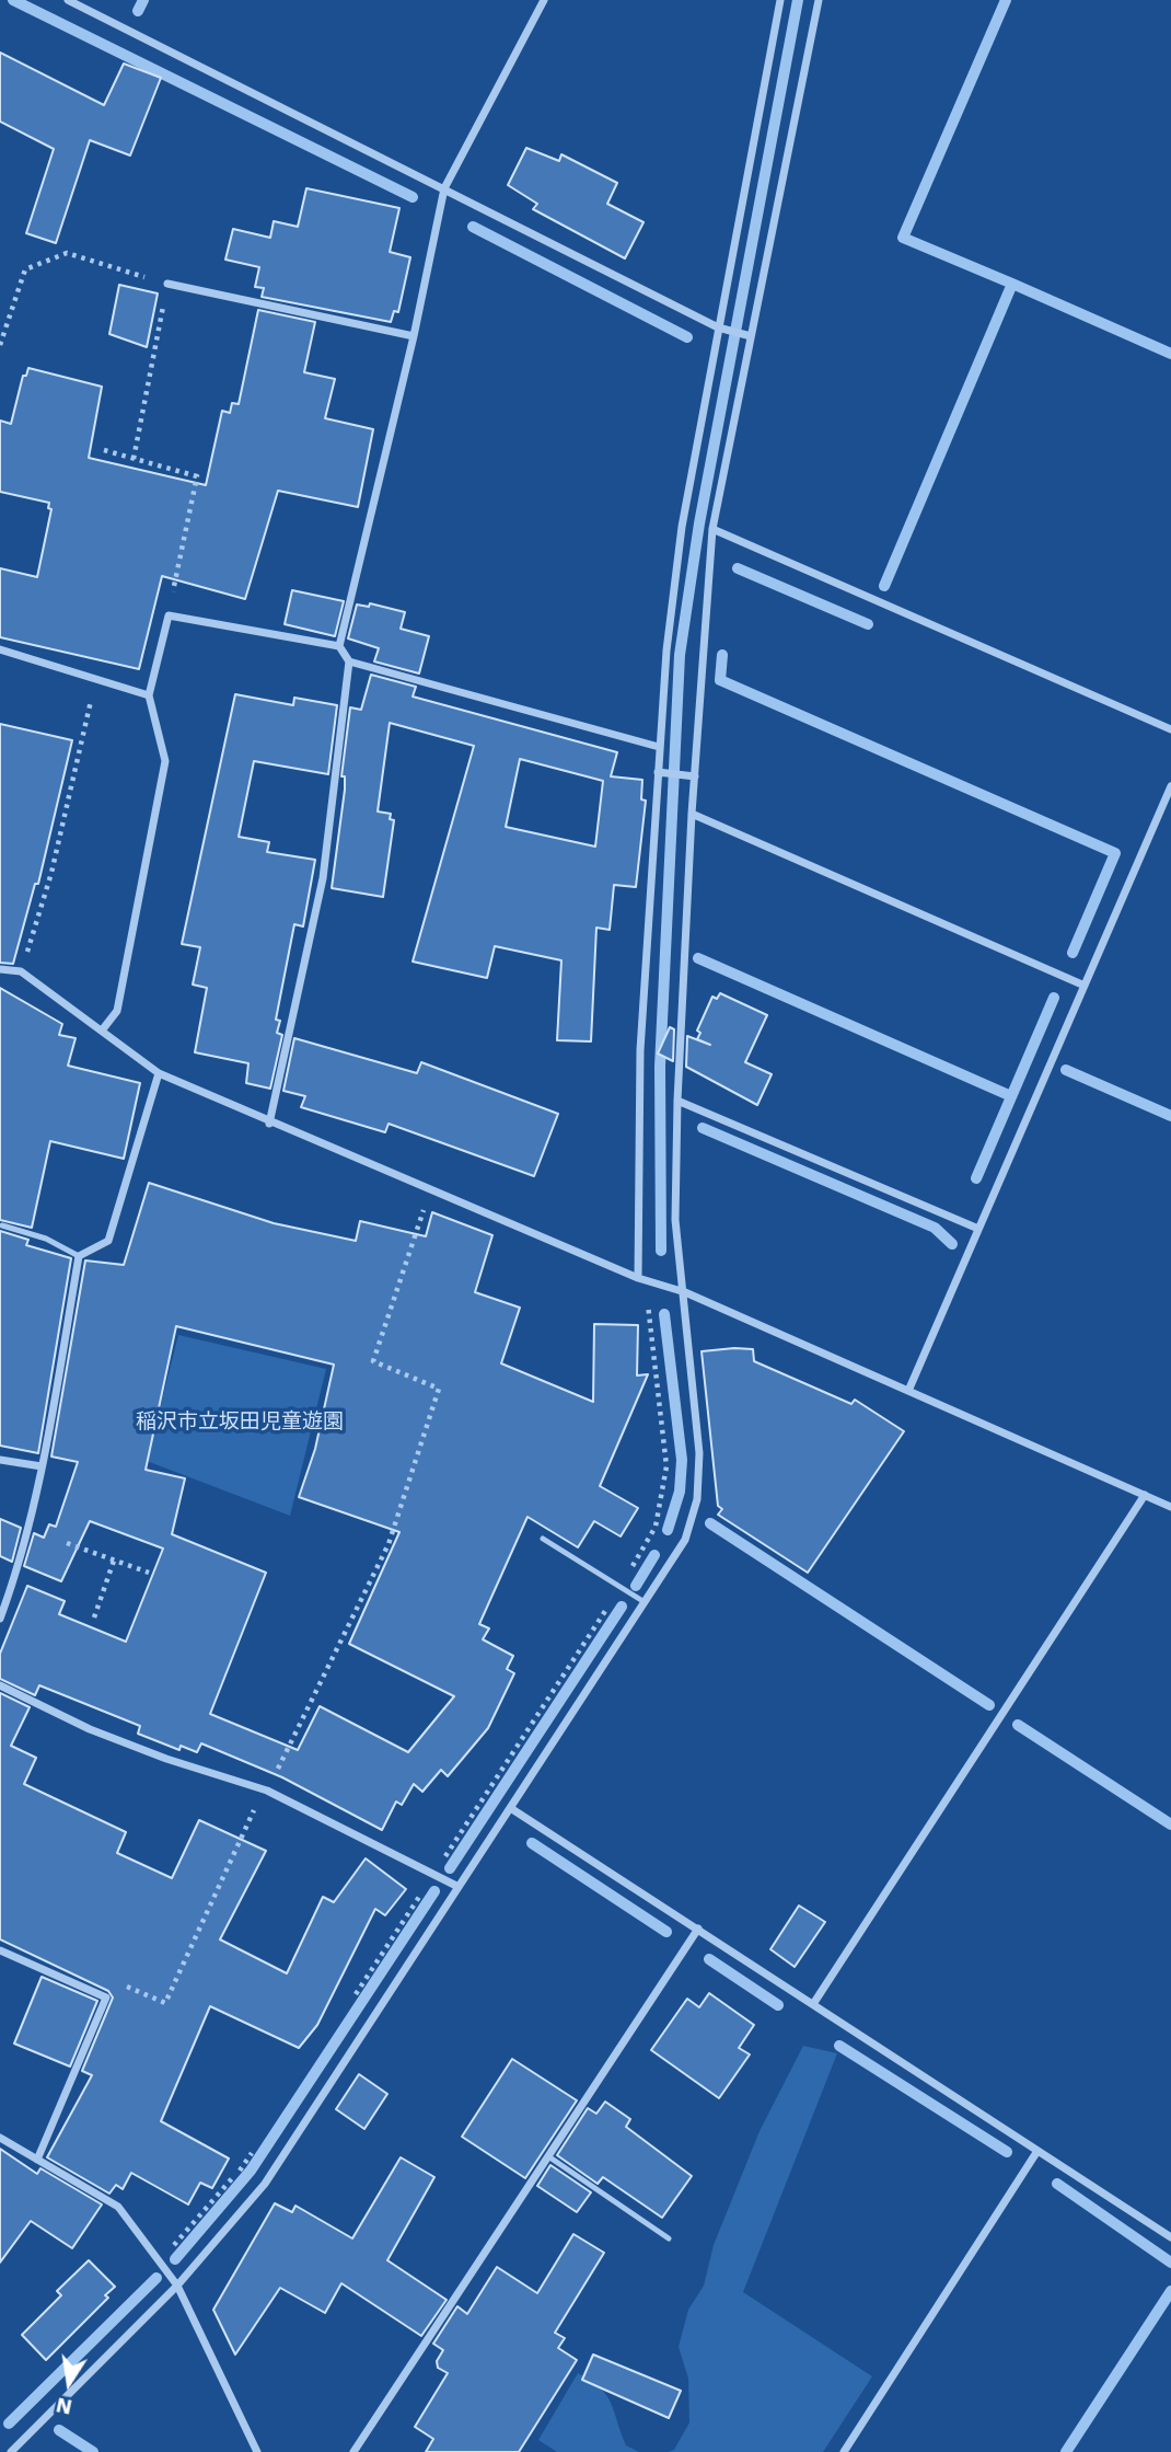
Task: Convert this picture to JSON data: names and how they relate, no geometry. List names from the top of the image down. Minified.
{"parks":["稲沢市立坂田児童遊園"],"north":"bottom"}
